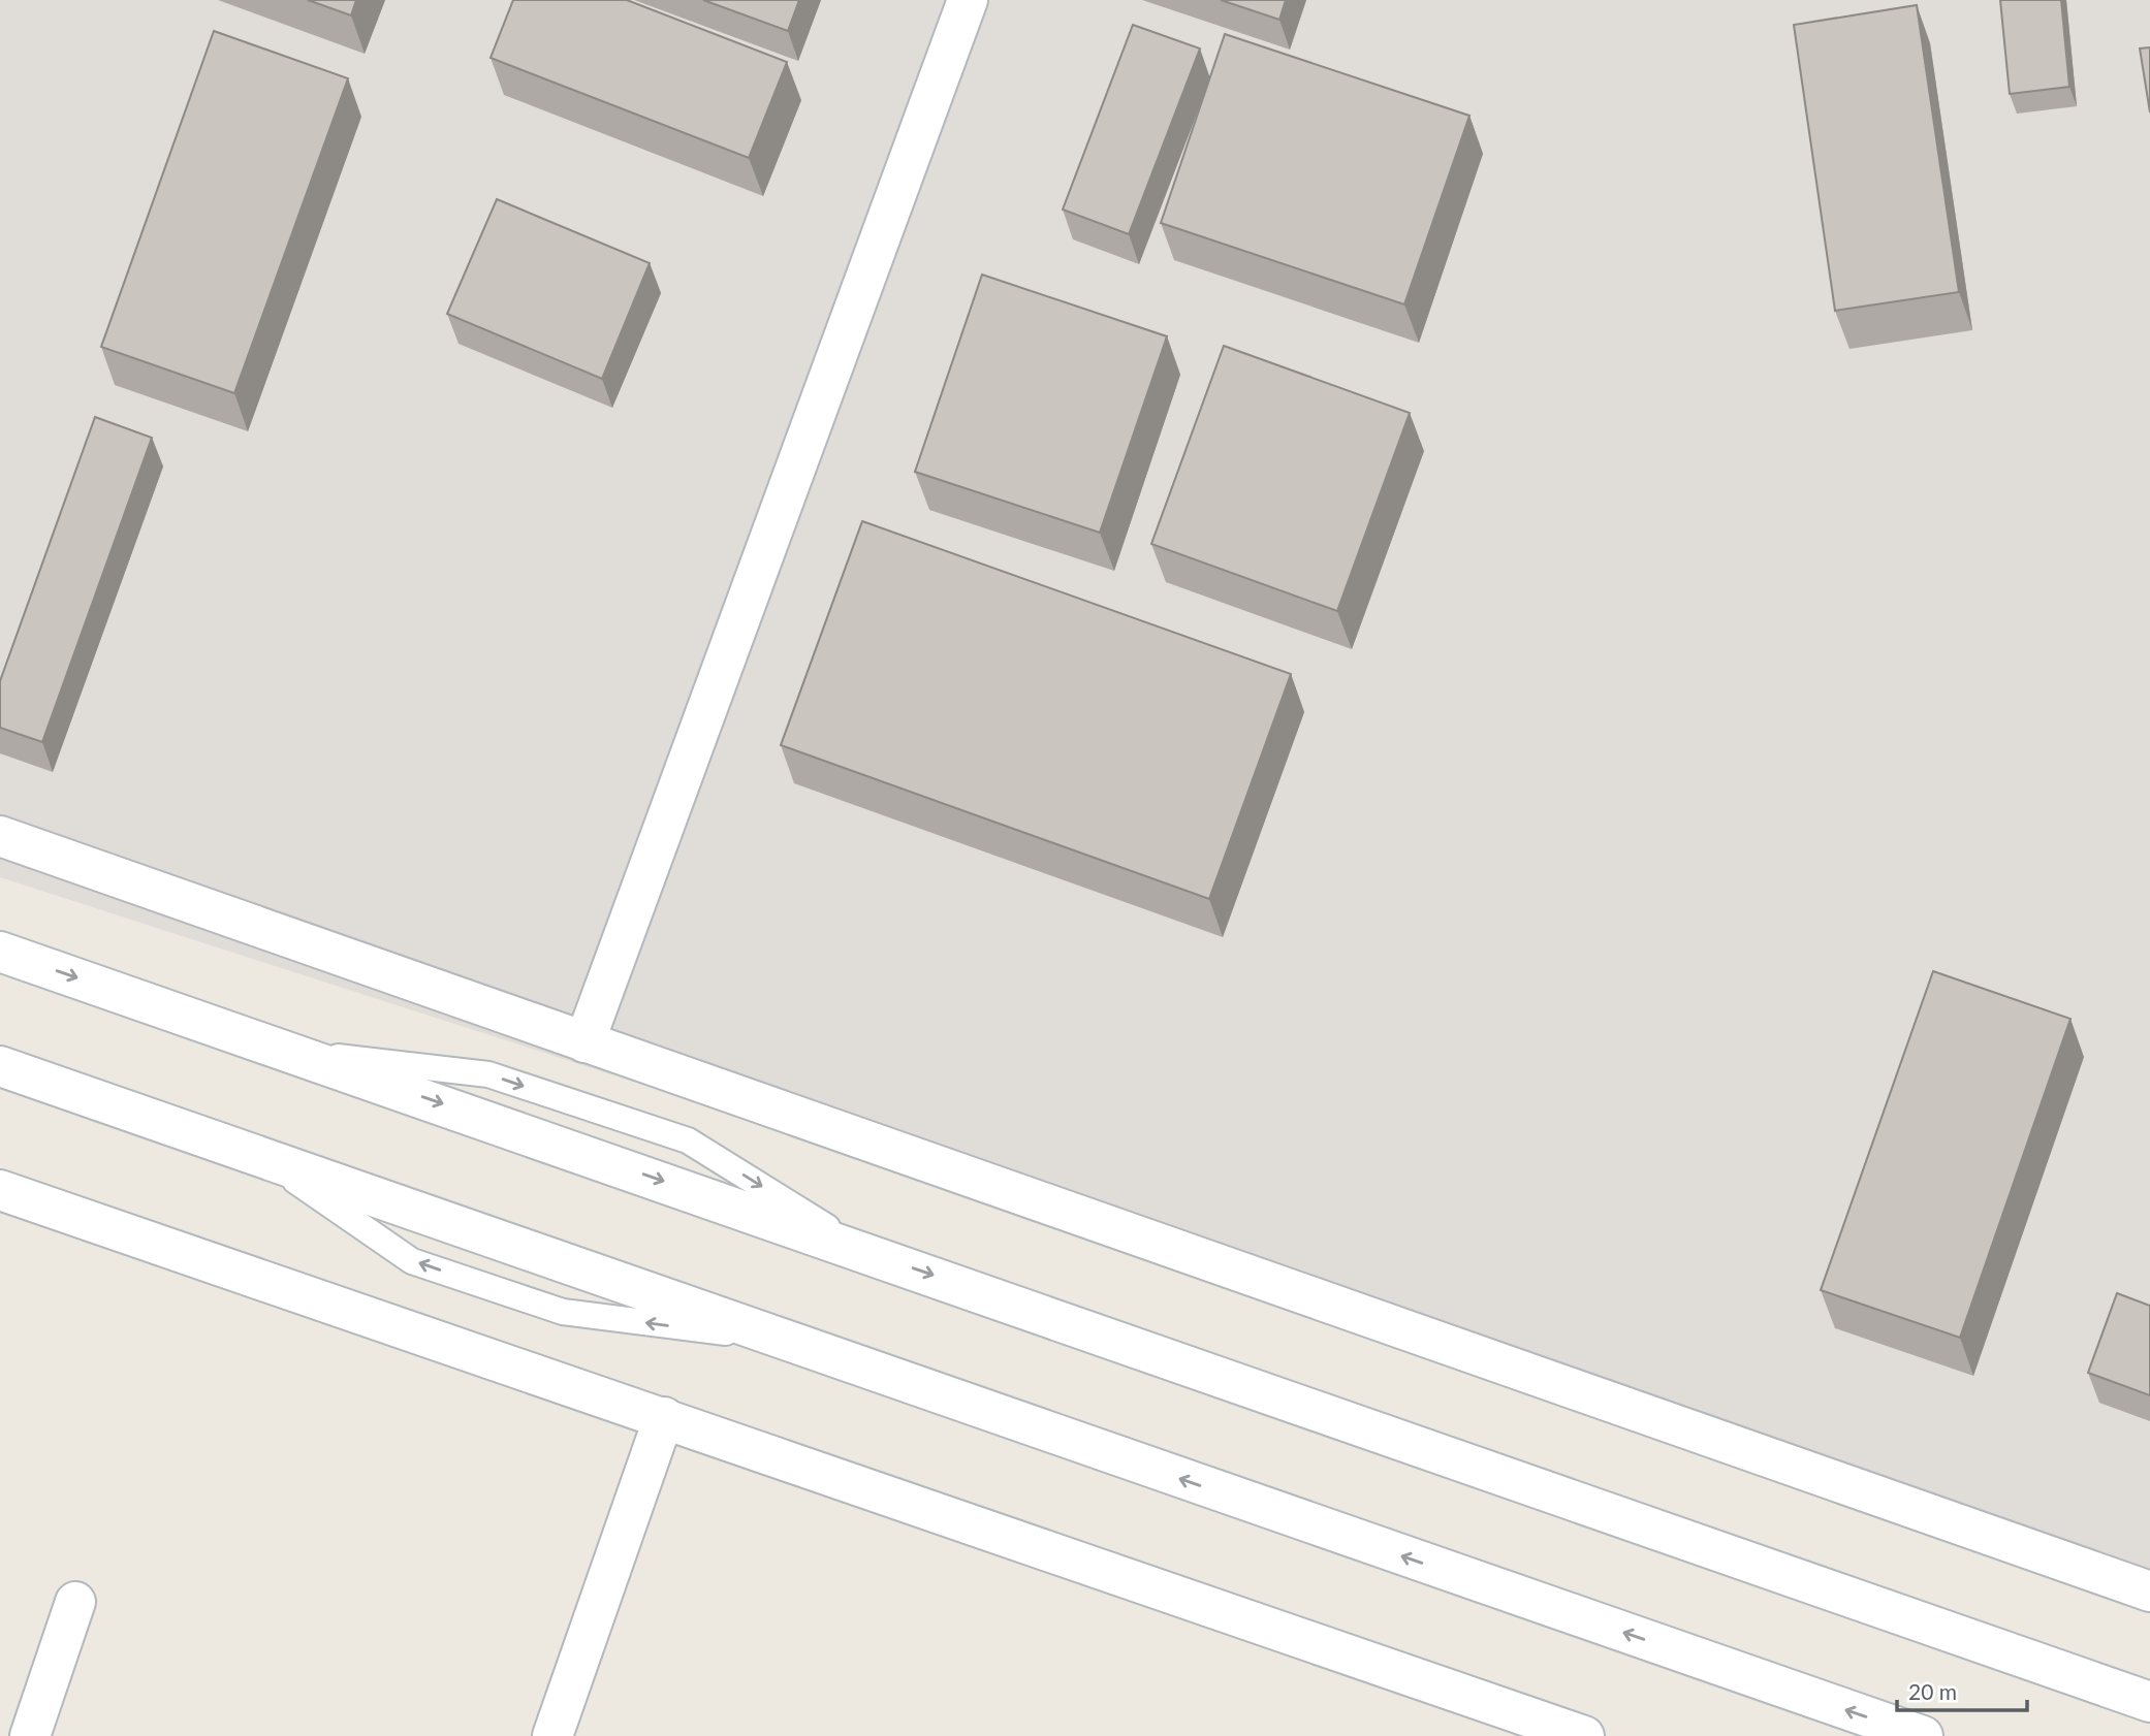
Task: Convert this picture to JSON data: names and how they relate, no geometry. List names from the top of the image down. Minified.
{"scale_bar":"20 m"}
